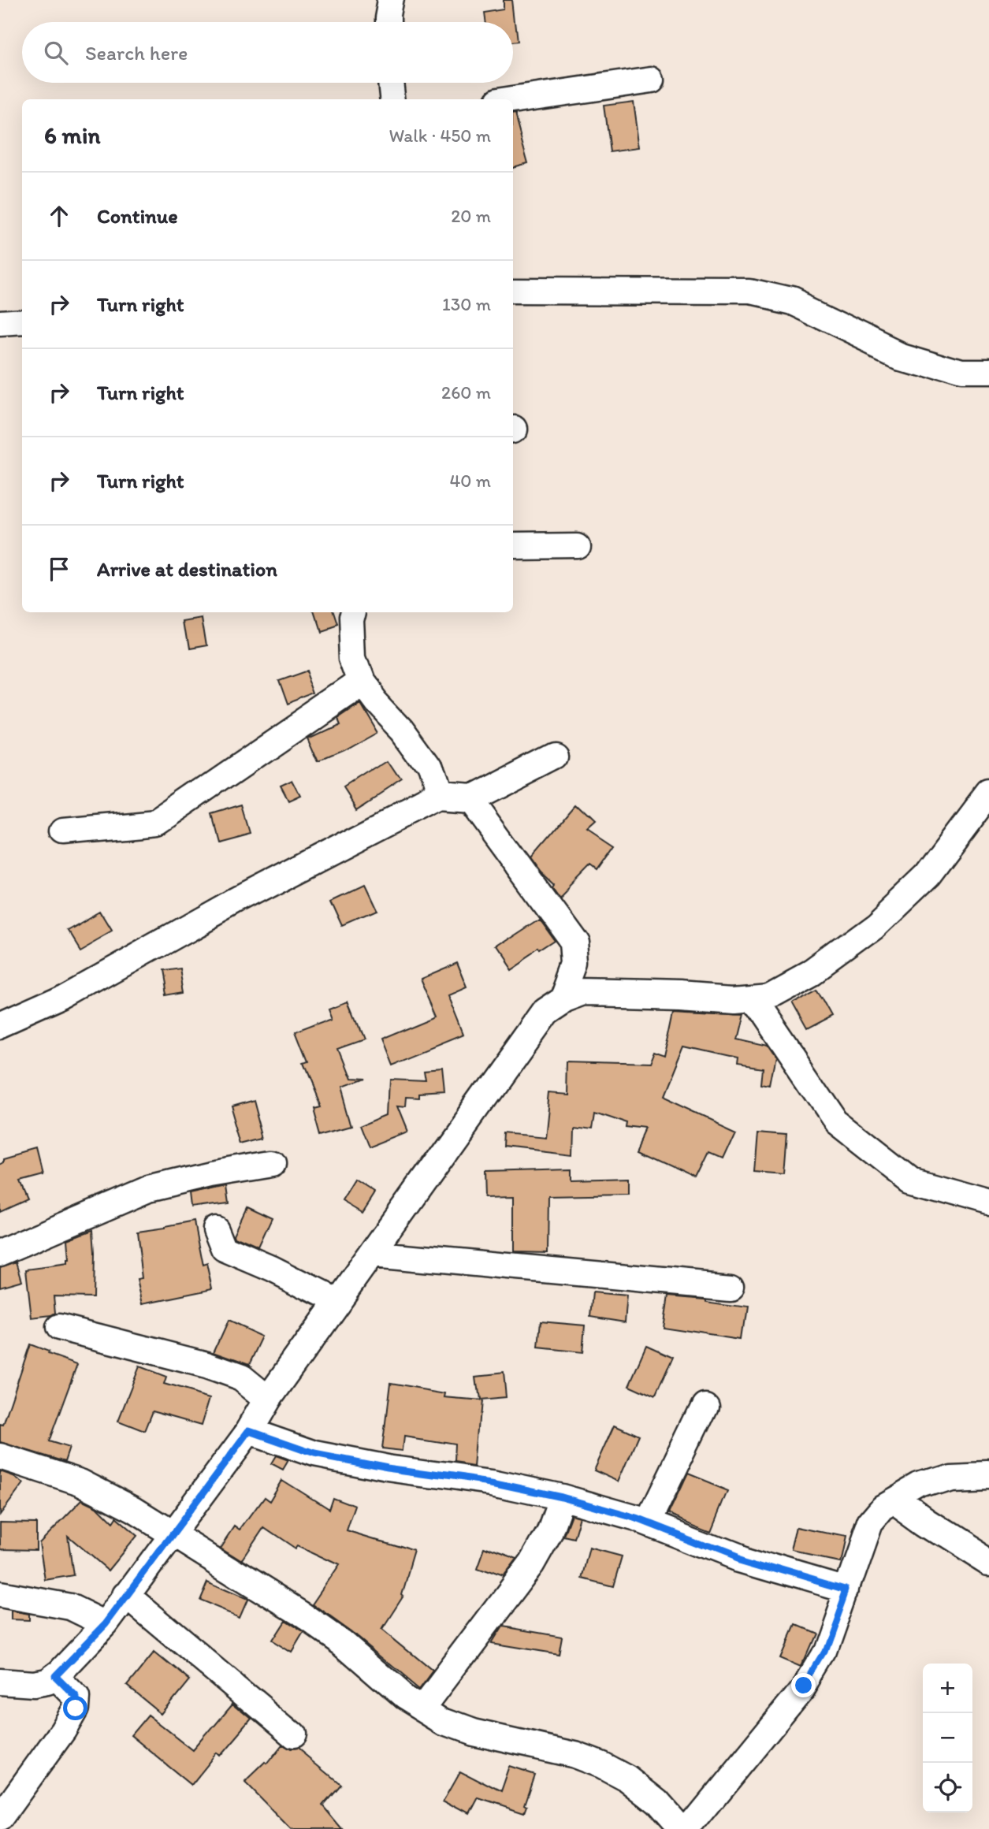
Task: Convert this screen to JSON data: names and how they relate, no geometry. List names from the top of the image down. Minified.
{"page":{"search":"Search here","heading":["6 min","Walk · 450 m"],"list":[["Continue","20 m"],["Turn right","130 m"],["Turn right","260 m"],["Turn right","40 m"],"Arrive at destination"],"map_buttons":["+","−"]}}
